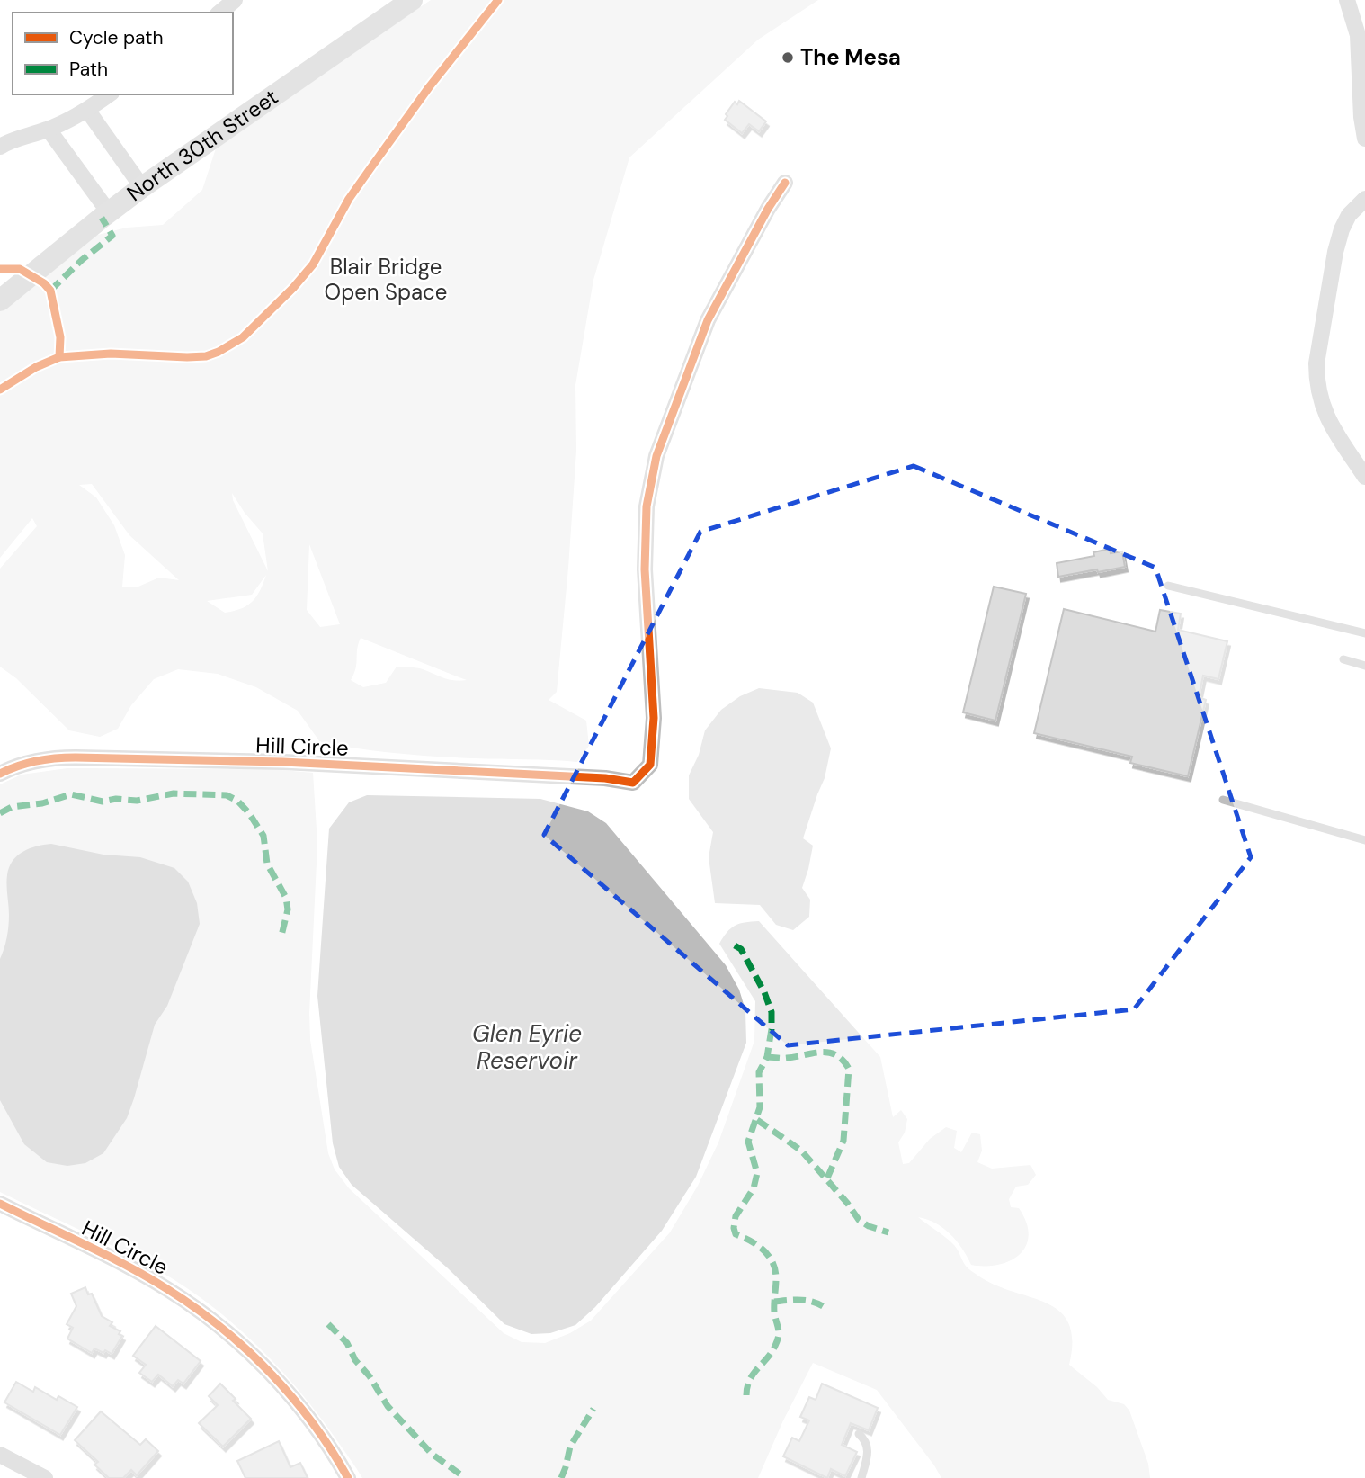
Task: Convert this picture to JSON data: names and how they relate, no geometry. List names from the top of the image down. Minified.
{"streets":{"main road":["North 30th Street"],"street":["Hill Circle"]},"water":["Glen Eyrie Reservoir"],"parks":["Blair Bridge Open Space"],"places":["The Mesa"],"legend":["Cycle path","Path"]}
